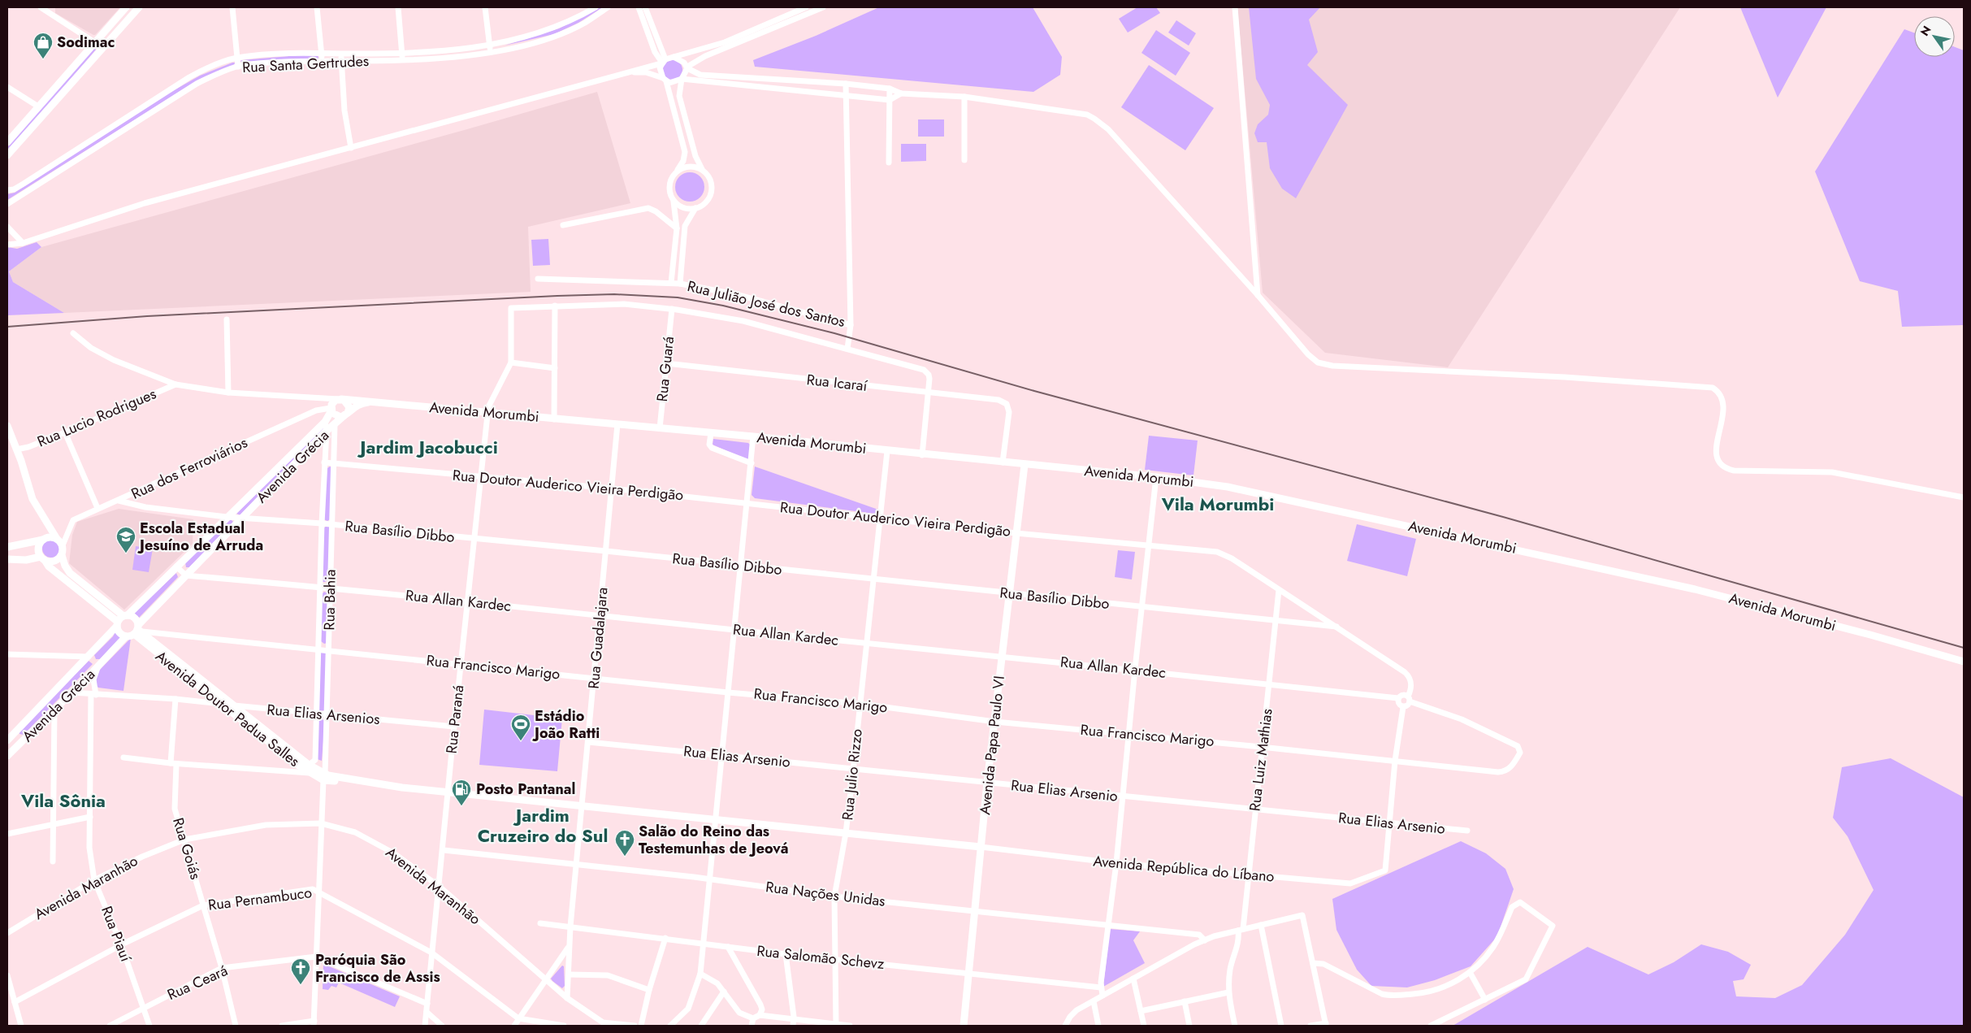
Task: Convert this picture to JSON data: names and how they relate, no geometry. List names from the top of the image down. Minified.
{"streets":{"main road":["Avenida Morumbi","Avenida Grécia","Avenida Doutor Padua Salles","Avenida Papa Paulo VI"],"street":["Rua Santa Gertrudes","Rua Julião José dos Santos","Rua Guará","Rua Icaraí","Rua Lucio Rodrigues","Rua dos Ferroviários","Rua Doutor Auderico Vieira Perdigão","Rua Basílio Dibbo","Rua Bahia","Rua Allan Kardec","Rua Guadalajara","Rua Francisco Marigo","Rua Elias Arsenios","Rua Paraná","Rua Elias Arsenio","Rua Luiz Mathias","Rua Julio Rizzo","Rua Goiás","Avenida República do Líbano","Avenida Maranhão","Rua Nações Unidas","Rua Pernambuco","Rua Piauí","Rua Salomão Schevz","Rua Ceará"]},"crossings":[["Rua Guará","Rua Icaraí"],["Rua Guará","Avenida Morumbi"],["Rua Icaraí","Avenida Morumbi"],["Avenida Morumbi","Rua Lucio Rodrigues"],["Avenida Morumbi","Avenida Grécia"],["Avenida Morumbi","Rua dos Ferroviários"],["Avenida Morumbi","Rua Guadalajara"],["Avenida Morumbi","Rua Paraná"],["Avenida Morumbi","Avenida Papa Paulo VI"],["Avenida Morumbi","Rua Julio Rizzo"],["Avenida Grécia","Rua dos Ferroviários"],["Avenida Grécia","Rua Basílio Dibbo"],["Avenida Grécia","Rua Bahia"],["Avenida Grécia","Rua Allan Kardec"],["Avenida Grécia","Rua Francisco Marigo"],["Avenida Grécia","Avenida Doutor Padua Salles"],["Avenida Grécia","Rua Elias Arsenios"],["Avenida Grécia","Rua Piauí"],["Rua dos Ferroviários","Rua Basílio Dibbo"],["Rua Doutor Auderico Vieira Perdigão","Rua Basílio Dibbo"],["Rua Doutor Auderico Vieira Perdigão","Rua Bahia"],["Rua Doutor Auderico Vieira Perdigão","Rua Allan Kardec"],["Rua Doutor Auderico Vieira Perdigão","Rua Guadalajara"],["Rua Doutor Auderico Vieira Perdigão","Rua Francisco Marigo"],["Rua Doutor Auderico Vieira Perdigão","Rua Paraná"],["Rua Doutor Auderico Vieira Perdigão","Avenida Papa Paulo VI"],["Rua Doutor Auderico Vieira Perdigão","Rua Luiz Mathias"],["Rua Doutor Auderico Vieira Perdigão","Rua Julio Rizzo"],["Rua Basílio Dibbo","Rua Bahia"],["Rua Basílio Dibbo","Rua Guadalajara"],["Rua Basílio Dibbo","Rua Paraná"],["Rua Basílio Dibbo","Avenida Papa Paulo VI"],["Rua Basílio Dibbo","Rua Luiz Mathias"],["Rua Basílio Dibbo","Rua Julio Rizzo"],["Rua Bahia","Rua Allan Kardec"],["Rua Bahia","Rua Francisco Marigo"],["Rua Bahia","Avenida Doutor Padua Salles"],["Rua Bahia","Rua Elias Arsenios"],["Rua Bahia","Avenida Maranhão"],["Rua Bahia","Rua Pernambuco"],["Rua Bahia","Rua Ceará"],["Rua Allan Kardec","Rua Guadalajara"],["Rua Allan Kardec","Rua Francisco Marigo"],["Rua Allan Kardec","Rua Paraná"],["Rua Allan Kardec","Avenida Papa Paulo VI"],["Rua Allan Kardec","Rua Luiz Mathias"],["Rua Allan Kardec","Rua Julio Rizzo"],["Rua Guadalajara","Rua Francisco Marigo"],["Rua Guadalajara","Rua Elias Arsenio"],["Rua Guadalajara","Avenida Maranhão"],["Rua Guadalajara","Rua Nações Unidas"],["Rua Guadalajara","Rua Salomão Schevz"],["Rua Francisco Marigo","Avenida Doutor Padua Salles"],["Rua Francisco Marigo","Rua Paraná"],["Rua Francisco Marigo","Avenida Papa Paulo VI"],["Rua Francisco Marigo","Rua Luiz Mathias"],["Rua Francisco Marigo","Rua Julio Rizzo"],["Avenida Doutor Padua Salles","Rua Elias Arsenios"],["Rua Elias Arsenios","Rua Paraná"],["Rua Elias Arsenios","Rua Goiás"],["Rua Elias Arsenios","Rua Piauí"],["Rua Paraná","Avenida Maranhão"],["Rua Paraná","Rua Nações Unidas"],["Rua Paraná","Rua Pernambuco"],["Rua Paraná","Rua Ceará"],["Avenida Papa Paulo VI","Rua Elias Arsenio"],["Avenida Papa Paulo VI","Avenida República do Líbano"],["Avenida Papa Paulo VI","Rua Nações Unidas"],["Avenida Papa Paulo VI","Rua Salomão Schevz"],["Rua Elias Arsenio","Rua Luiz Mathias"],["Rua Elias Arsenio","Rua Julio Rizzo"],["Rua Elias Arsenio","Avenida República do Líbano"],["Rua Luiz Mathias","Avenida República do Líbano"],["Rua Julio Rizzo","Rua Nações Unidas"],["Rua Julio Rizzo","Rua Salomão Schevz"],["Rua Goiás","Avenida Maranhão"],["Rua Goiás","Rua Pernambuco"],["Rua Goiás","Rua Ceará"],["Avenida Maranhão","Rua Piauí"],["Rua Pernambuco","Rua Piauí"],["Rua Piauí","Rua Ceará"]],"districts":["Jardim Jacobucci","Vila Morumbi","Vila Sônia","Jardim Cruzeiro do Sul"],"places":{"shop":["Sodimac"],"school or university":["Escola Estadual Jesuíno de Arruda"],"sports":["Estádio João Ratti"],"fuel station":["Posto Pantanal"],"church":["Salão do Reino das Testemunhas de Jeová","Paróquia São Francisco de Assis"]},"north":"top left"}
